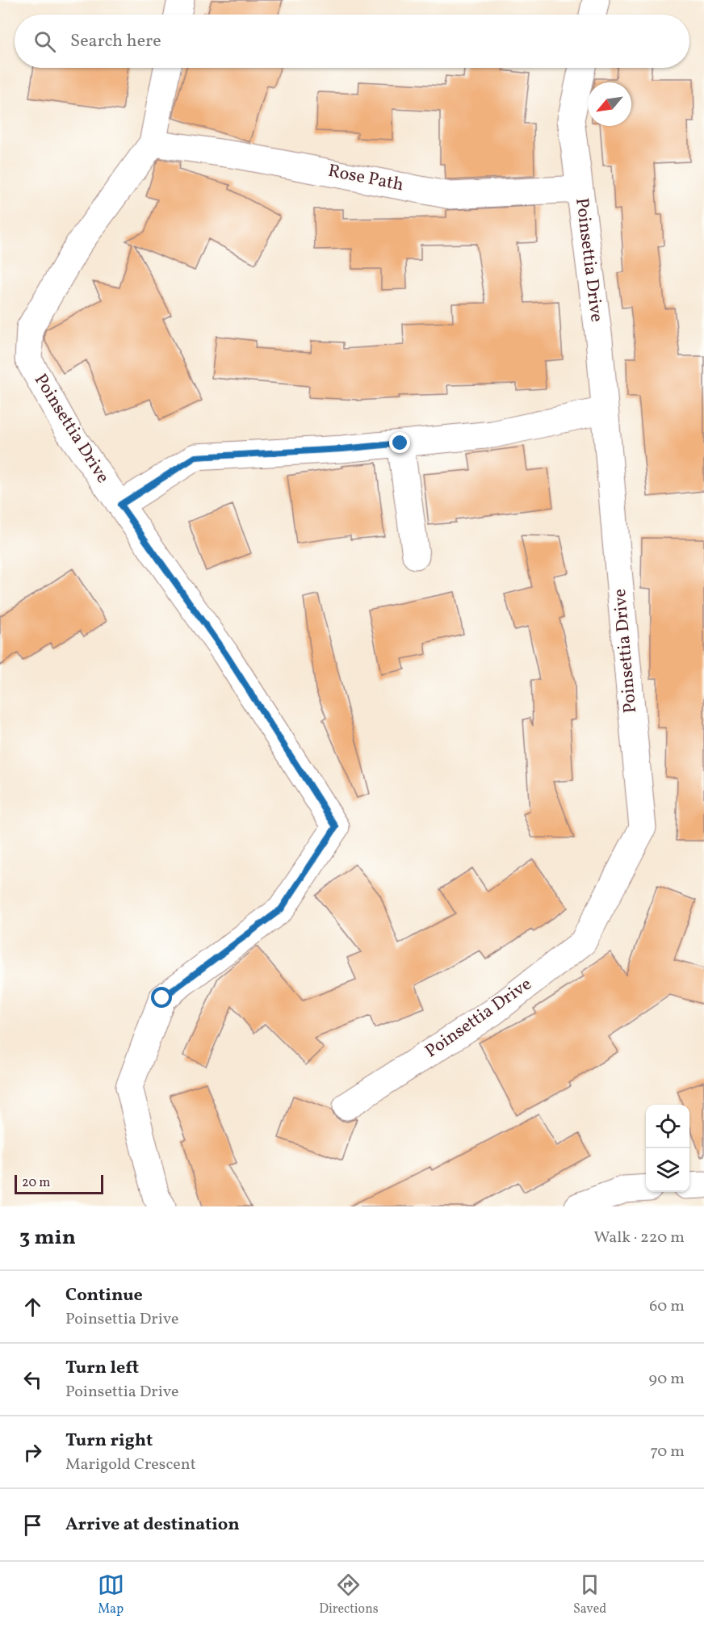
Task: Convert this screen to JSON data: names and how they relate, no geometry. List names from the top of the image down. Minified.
{"streets":{"street":["Rose Path","Poinsettia Drive"]},"crossings":[["Rose Path","Poinsettia Drive"]],"scale_bar":"20 m","north":"bottom left","page":{"search":"Search here","scale":"20 m","heading":["3 min","Walk · 220 m"],"list":[["Continue","Poinsettia Drive","60 m"],["Turn left","Poinsettia Drive","90 m"],["Turn right","Marigold Crescent","70 m"],"Arrive at destination"],"nav":["Map","Directions","Saved"]}}
